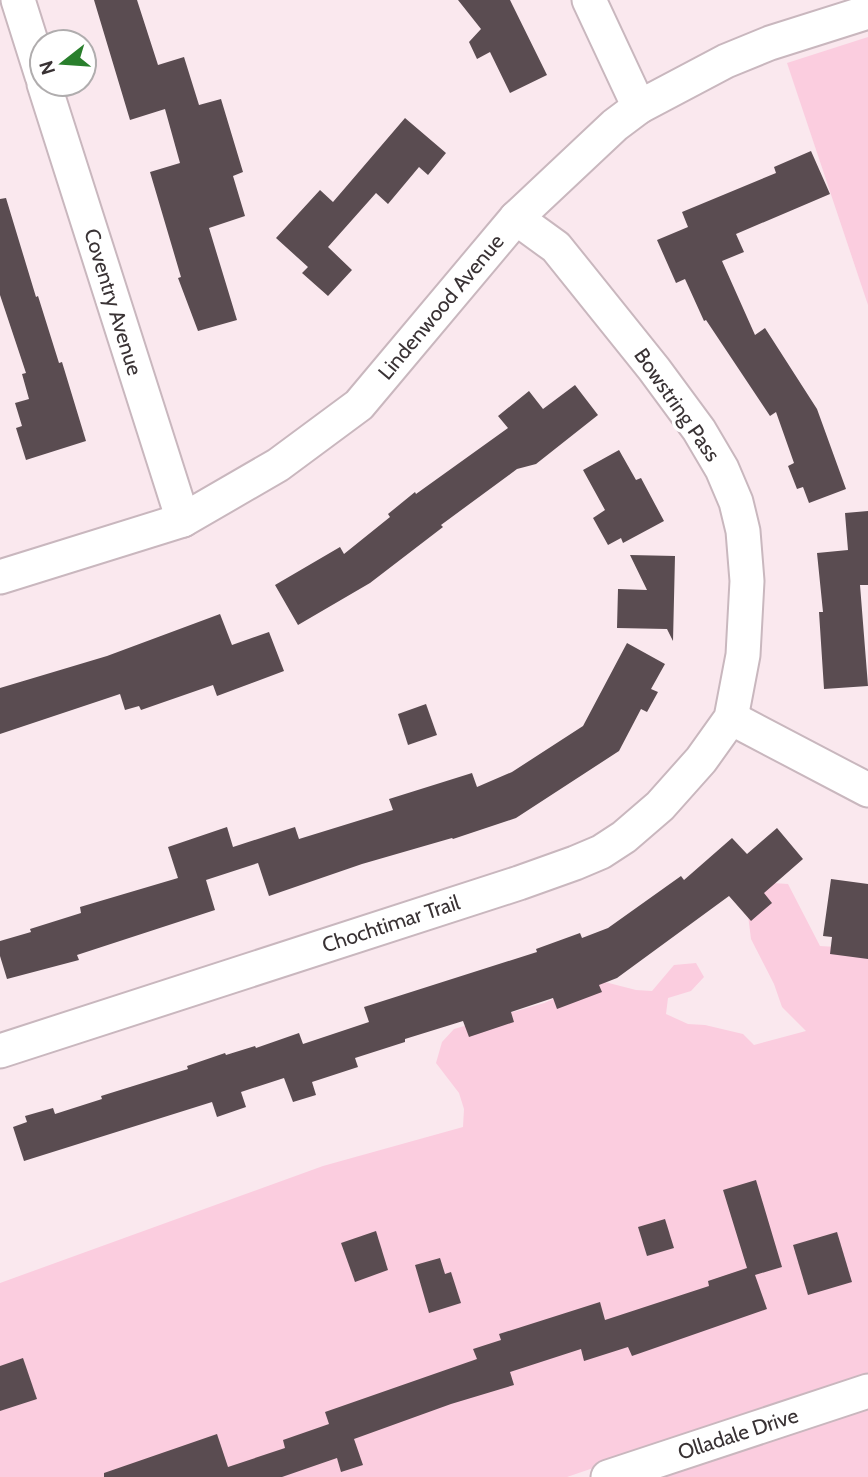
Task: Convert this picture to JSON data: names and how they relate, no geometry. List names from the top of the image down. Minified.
{"streets":{"street":["Coventry Avenue","Lindenwood Avenue","Bowstring Pass","Chochtimar Trail","Olladale Drive"]},"crossings":[["Coventry Avenue","Lindenwood Avenue"],["Lindenwood Avenue","Bowstring Pass"],["Bowstring Pass","Chochtimar Trail"]],"north":"left"}
